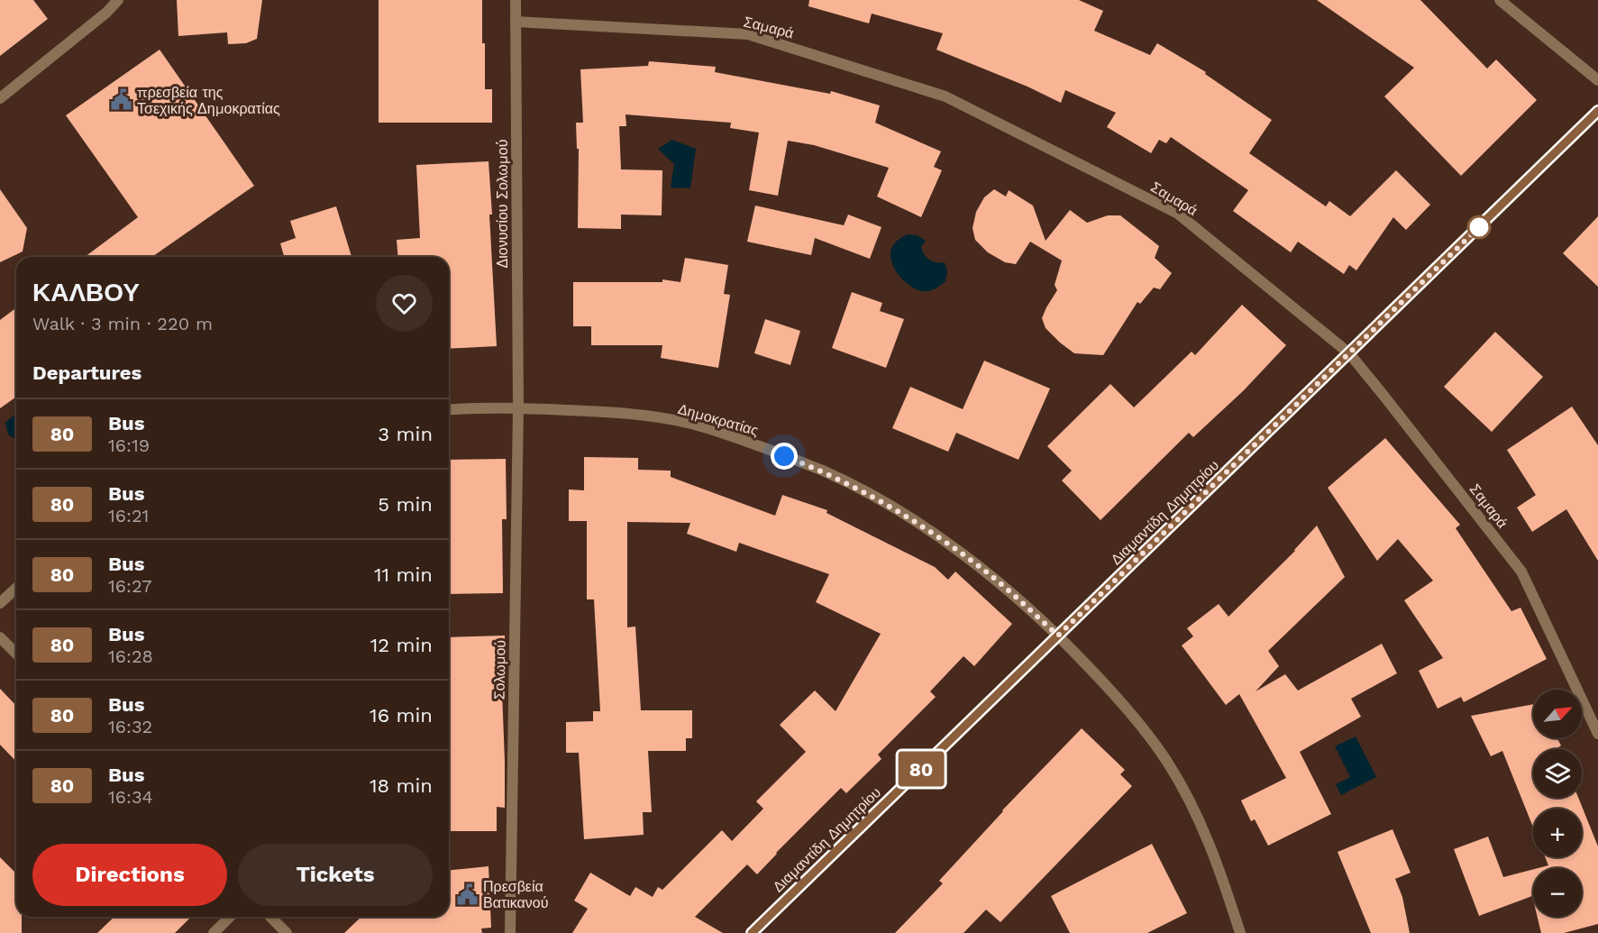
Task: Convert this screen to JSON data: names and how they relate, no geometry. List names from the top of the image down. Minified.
{"streets":{"street":["Σαμαρά","Διονυσίου Σολωμού","Δημοκρατίας","Διαμαντίδη Δημητρίου","Σολωμού"]},"crossings":[["Σαμαρά","Διονυσίου Σολωμού"],["Σαμαρά","Διαμαντίδη Δημητρίου"],["Διονυσίου Σολωμού","Δημοκρατίας"],["Διονυσίου Σολωμού","Σολωμού"],["Δημοκρατίας","Διαμαντίδη Δημητρίου"],["Δημοκρατίας","Σολωμού"]],"places":{"public building":["πρεσβεία της Τσεχικής Δημοκρατίας","Πρεσβεία Βατικανού"]},"lines":["bus line 80"],"north":"top right","page":{"on_map":"80","heading":[["ΚΑΛΒΟΥ","Walk · 3 min · 220 m"],"Departures"],"list":[{"mark":"80","name":"Bus","note":"16:19","value":"3 min"},{"mark":"80","name":"Bus","note":"16:21","value":"5 min"},{"mark":"80","name":"Bus","note":"16:27","value":"11 min"},{"mark":"80","name":"Bus","note":"16:28","value":"12 min"},{"mark":"80","name":"Bus","note":"16:32","value":"16 min"},{"mark":"80","name":"Bus","note":"16:34","value":"18 min"}],"map_buttons":["+","−"],"buttons":["Directions","Tickets"]}}
